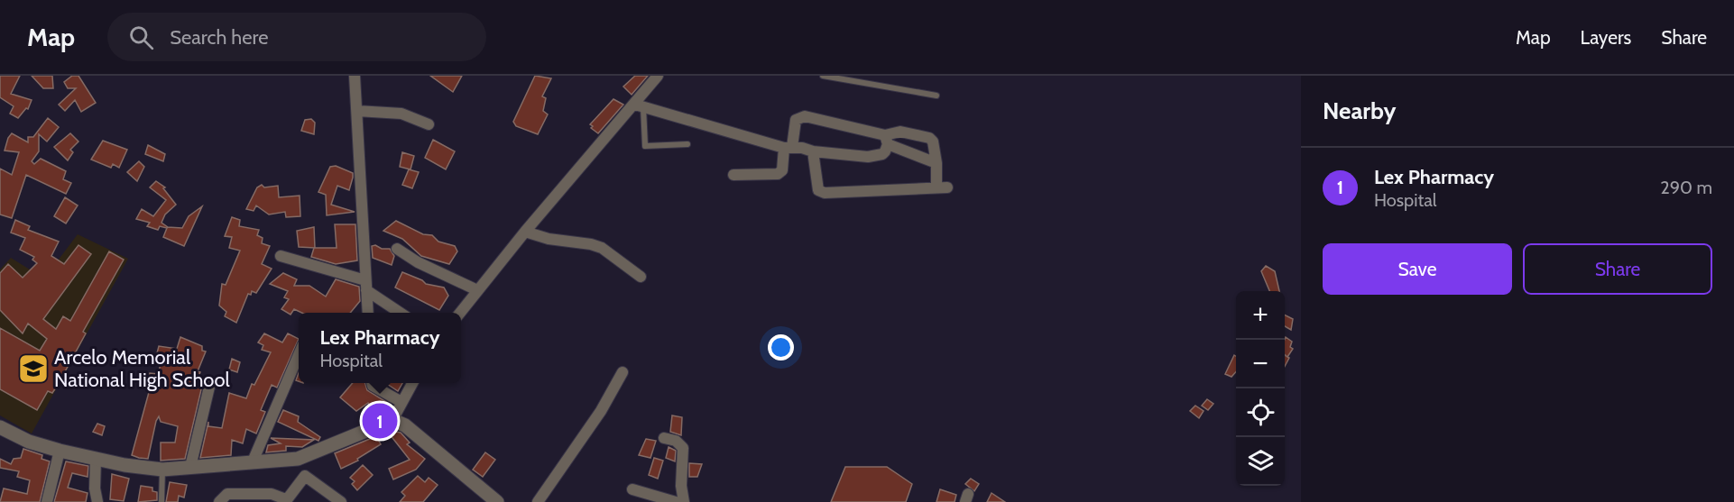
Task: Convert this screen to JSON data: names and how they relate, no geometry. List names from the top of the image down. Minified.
{"places":{"school or university":["Arcelo Memorial National High School"]},"page":{"header":"Map","search":"Search here","nav":["Map","Layers","Share"],"heading":"Nearby","list":[{"mark":"1","name":"Lex Pharmacy","note":"Hospital","value":"290 m"}],"buttons":["Save","Share"],"map_buttons":["+","−"],"popup":["Lex Pharmacy","Hospital"],"pins":"1"}}
